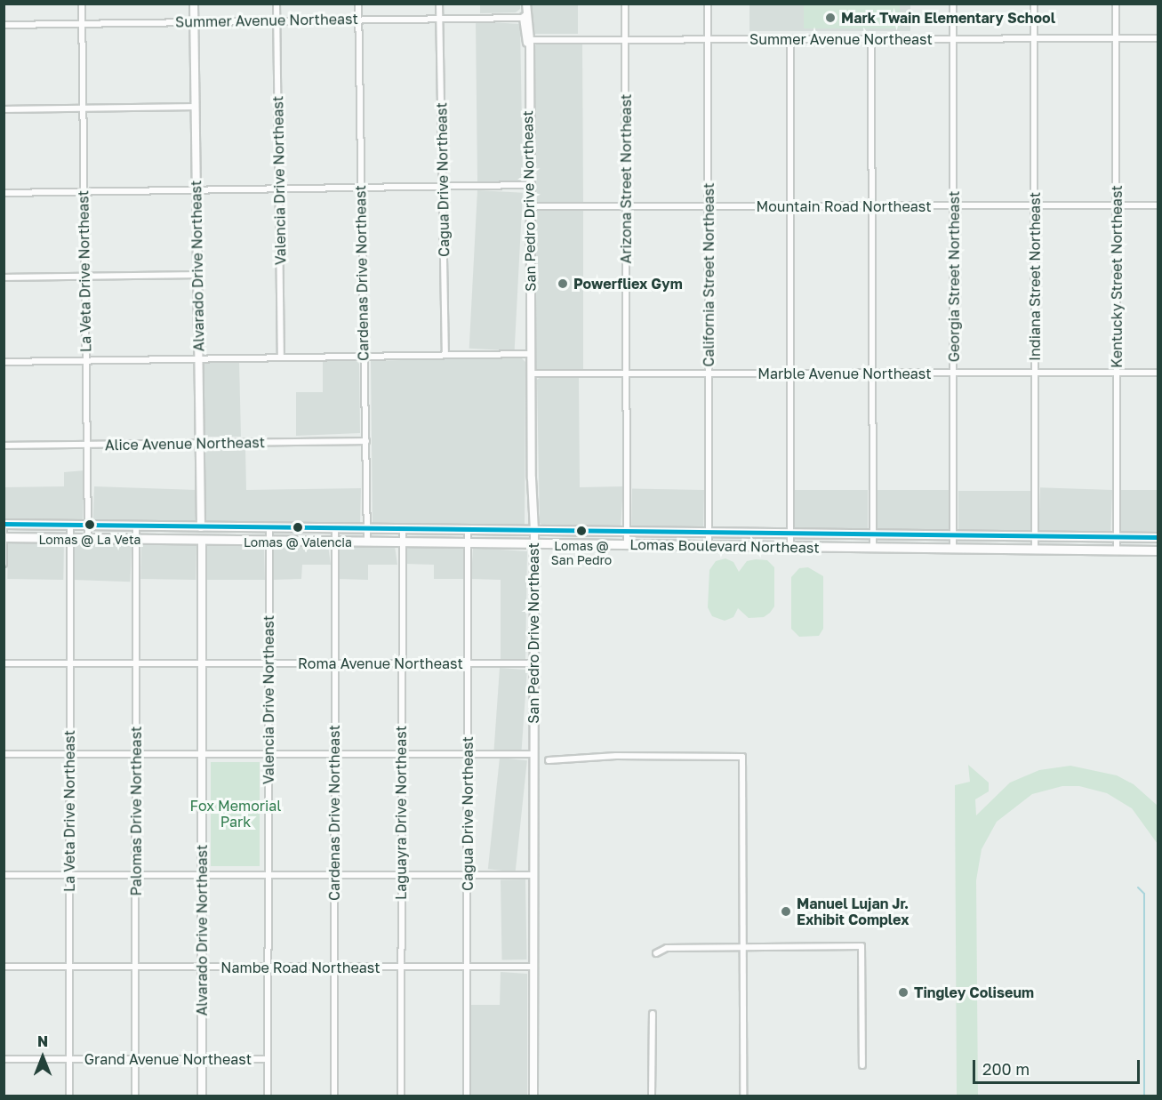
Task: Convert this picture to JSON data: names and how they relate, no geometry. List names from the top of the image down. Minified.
{"streets":{"main road":["Lomas Boulevard Northeast"],"street":["Summer Avenue Northeast","Arizona Street Northeast","Cagua Drive Northeast","Valencia Drive Northeast","San Pedro Drive Northeast","Mountain Road Northeast","Alvarado Drive Northeast","La Veta Drive Northeast","Cardenas Drive Northeast","California Street Northeast","Georgia Street Northeast","Indiana Street Northeast","Kentucky Street Northeast","Marble Avenue Northeast","Alice Avenue Northeast","Roma Avenue Northeast","Palomas Drive Northeast","Laguayra Drive Northeast","Nambe Road Northeast","Grand Avenue Northeast"]},"crossings":[["Summer Avenue Northeast","Arizona Street Northeast"],["Summer Avenue Northeast","Cagua Drive Northeast"],["Summer Avenue Northeast","Valencia Drive Northeast"],["Summer Avenue Northeast","San Pedro Drive Northeast"],["Summer Avenue Northeast","Alvarado Drive Northeast"],["Summer Avenue Northeast","La Veta Drive Northeast"],["Summer Avenue Northeast","Cardenas Drive Northeast"],["Summer Avenue Northeast","California Street Northeast"],["Summer Avenue Northeast","Georgia Street Northeast"],["Summer Avenue Northeast","Indiana Street Northeast"],["Summer Avenue Northeast","Kentucky Street Northeast"],["Arizona Street Northeast","Mountain Road Northeast"],["Arizona Street Northeast","Marble Avenue Northeast"],["Arizona Street Northeast","Lomas Boulevard Northeast"],["Cagua Drive Northeast","Lomas Boulevard Northeast"],["Cagua Drive Northeast","Roma Avenue Northeast"],["Cagua Drive Northeast","Nambe Road Northeast"],["Valencia Drive Northeast","Lomas Boulevard Northeast"],["Valencia Drive Northeast","Roma Avenue Northeast"],["Valencia Drive Northeast","Nambe Road Northeast"],["Valencia Drive Northeast","Grand Avenue Northeast"],["San Pedro Drive Northeast","Mountain Road Northeast"],["San Pedro Drive Northeast","Marble Avenue Northeast"],["San Pedro Drive Northeast","Lomas Boulevard Northeast"],["San Pedro Drive Northeast","Roma Avenue Northeast"],["San Pedro Drive Northeast","Nambe Road Northeast"],["Mountain Road Northeast","California Street Northeast"],["Mountain Road Northeast","Georgia Street Northeast"],["Mountain Road Northeast","Indiana Street Northeast"],["Mountain Road Northeast","Kentucky Street Northeast"],["Alvarado Drive Northeast","Alice Avenue Northeast"],["Alvarado Drive Northeast","Lomas Boulevard Northeast"],["Alvarado Drive Northeast","Roma Avenue Northeast"],["Alvarado Drive Northeast","Nambe Road Northeast"],["Alvarado Drive Northeast","Grand Avenue Northeast"],["La Veta Drive Northeast","Alice Avenue Northeast"],["La Veta Drive Northeast","Lomas Boulevard Northeast"],["La Veta Drive Northeast","Roma Avenue Northeast"],["La Veta Drive Northeast","Nambe Road Northeast"],["La Veta Drive Northeast","Grand Avenue Northeast"],["Cardenas Drive Northeast","Alice Avenue Northeast"],["Cardenas Drive Northeast","Lomas Boulevard Northeast"],["Cardenas Drive Northeast","Roma Avenue Northeast"],["Cardenas Drive Northeast","Nambe Road Northeast"],["California Street Northeast","Marble Avenue Northeast"],["California Street Northeast","Lomas Boulevard Northeast"],["Georgia Street Northeast","Marble Avenue Northeast"],["Georgia Street Northeast","Lomas Boulevard Northeast"],["Indiana Street Northeast","Marble Avenue Northeast"],["Indiana Street Northeast","Lomas Boulevard Northeast"],["Kentucky Street Northeast","Marble Avenue Northeast"],["Kentucky Street Northeast","Lomas Boulevard Northeast"],["Lomas Boulevard Northeast","Palomas Drive Northeast"],["Lomas Boulevard Northeast","Laguayra Drive Northeast"],["Roma Avenue Northeast","Palomas Drive Northeast"],["Roma Avenue Northeast","Laguayra Drive Northeast"],["Palomas Drive Northeast","Nambe Road Northeast"],["Palomas Drive Northeast","Grand Avenue Northeast"],["Laguayra Drive Northeast","Nambe Road Northeast"]],"parks":["Fox Memorial Park"],"places":["Mark Twain Elementary School","Powerfliex Gym","Lomas @ La Veta","Lomas @ Valencia","Lomas @ San Pedro","Manuel Lujan Jr. Exhibit Complex","Tingley Coliseum"],"scale_bar":"200 m","north":"top"}
